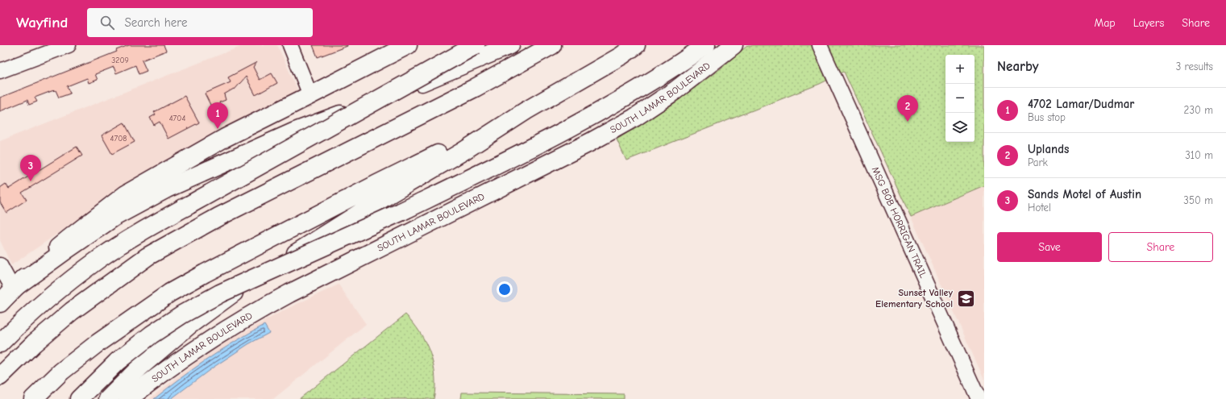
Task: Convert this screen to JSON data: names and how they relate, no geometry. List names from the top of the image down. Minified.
{"streets":{"main road":["SOUTH LAMAR BOULEVARD"],"street":["MSG BOB HORRIGAN TRAIL"]},"places":{"school or university":["Sunset Valley Elementary School"]},"house_numbers":["3209","4704","4708"],"page":{"header":"Wayfind","search":"Search here","nav":["Map","Layers","Share"],"heading":["Nearby","3 results"],"map_buttons":["+","−"],"list":[{"mark":"1","name":"4702 Lamar/Dudmar","note":"Bus stop","value":"230 m"},{"mark":"2","name":"Uplands","note":"Park","value":"310 m"},{"mark":"3","name":"Sands Motel of Austin","note":"Hotel","value":"350 m"}],"pins":["2","1","3"],"buttons":["Save","Share"]}}
